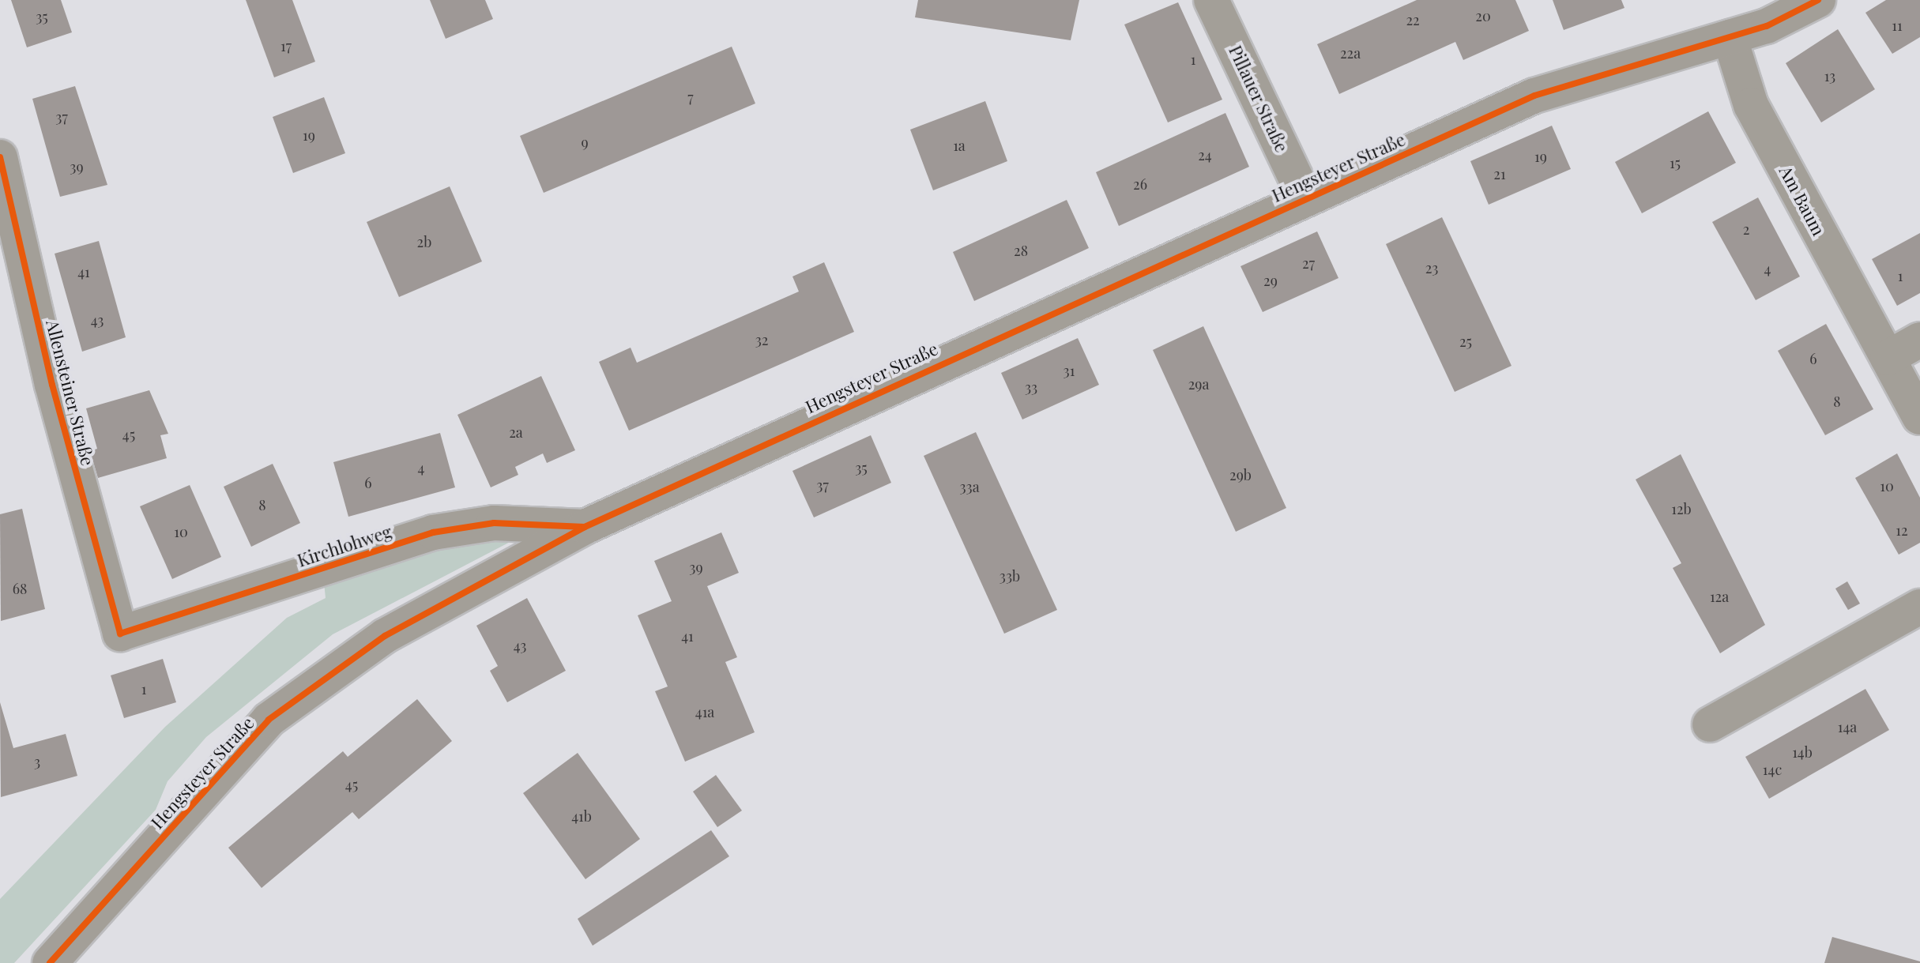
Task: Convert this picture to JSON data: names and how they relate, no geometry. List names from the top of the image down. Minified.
{"streets":{"street":["Pillauer Straße","Hengsteyer Straße","Am Baum","Allensteiner Straße","Kirchlohweg"]},"crossings":[["Pillauer Straße","Hengsteyer Straße"],["Hengsteyer Straße","Am Baum"],["Hengsteyer Straße","Kirchlohweg"],["Allensteiner Straße","Kirchlohweg"]],"house_numbers":["20","35","22","11","17","22a","1","13","7","37","19","9","1a","24","19","15","39","21","26","2","2b","28","27","23","4","41","1","29","43","32","25","6","31","29a","33","8","2a","45","4","35","29b","6","37","10","33a","8","12b","12","10","39","33b","68","12a","41","43","1","41a","14a","14b","3","14c","45","41b"]}
